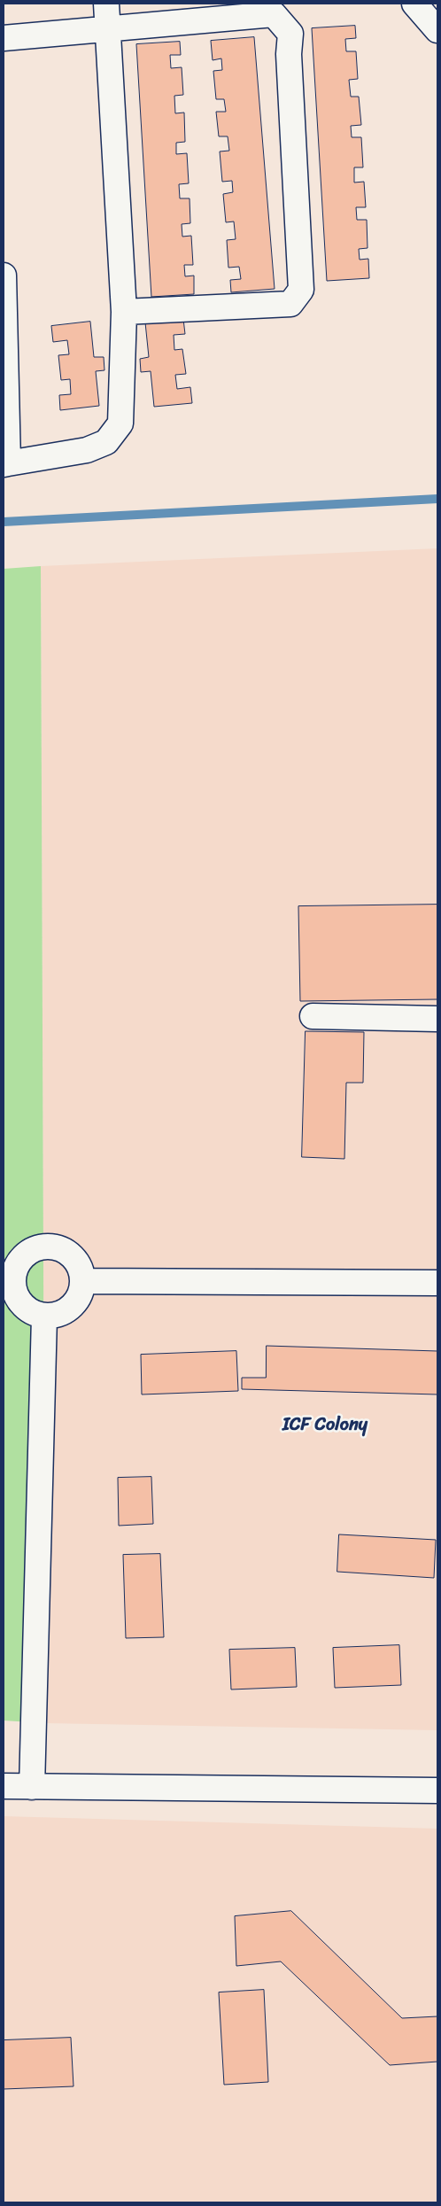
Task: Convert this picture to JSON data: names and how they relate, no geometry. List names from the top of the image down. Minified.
{"districts":["ICF Colony"]}
